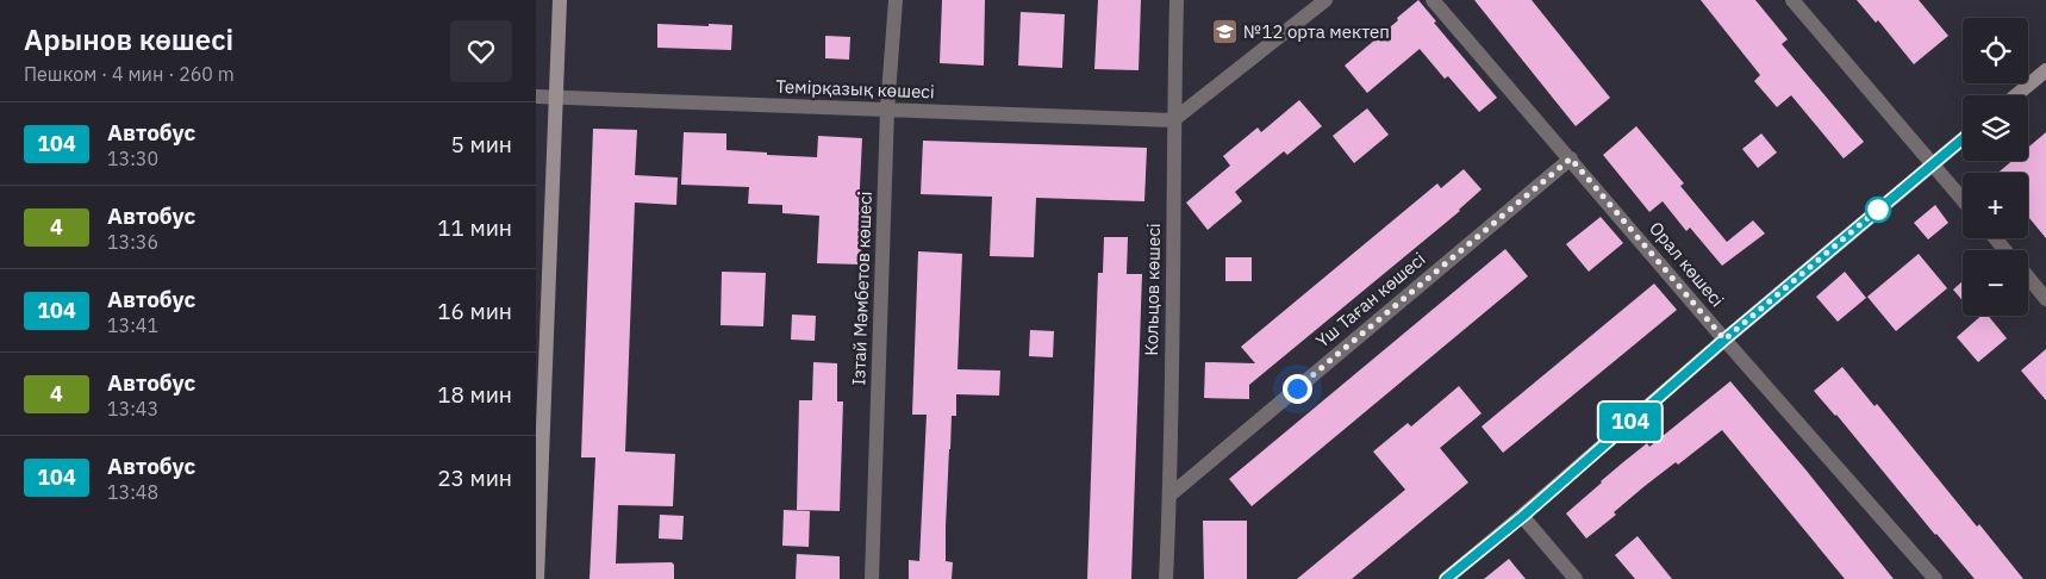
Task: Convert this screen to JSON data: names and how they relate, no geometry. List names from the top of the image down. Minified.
{"streets":{"street":["Темірқазық көшесі","Орал көшесі","Ізтай Мәмбетов көшесі","Кольцов көшесі","Үш Таған көшесі"]},"crossings":[["Темірқазық көшесі","Ізтай Мәмбетов көшесі"],["Темірқазық көшесі","Кольцов көшесі"],["Орал көшесі","Үш Таған көшесі"],["Кольцов көшесі","Үш Таған көшесі"]],"places":{"school or university":["№12 орта мектеп"]},"lines":["bus line 104"],"page":{"heading":["Арынов көшесі","Пешком · 4 мин · 260 m"],"on_map":"104","map_buttons":["+","−"],"list":[{"mark":"104","name":"Автобус","note":"13:30","value":"5 мин"},{"mark":"4","name":"Автобус","note":"13:36","value":"11 мин"},{"mark":"104","name":"Автобус","note":"13:41","value":"16 мин"},{"mark":"4","name":"Автобус","note":"13:43","value":"18 мин"},{"mark":"104","name":"Автобус","note":"13:48","value":"23 мин"}]}}
